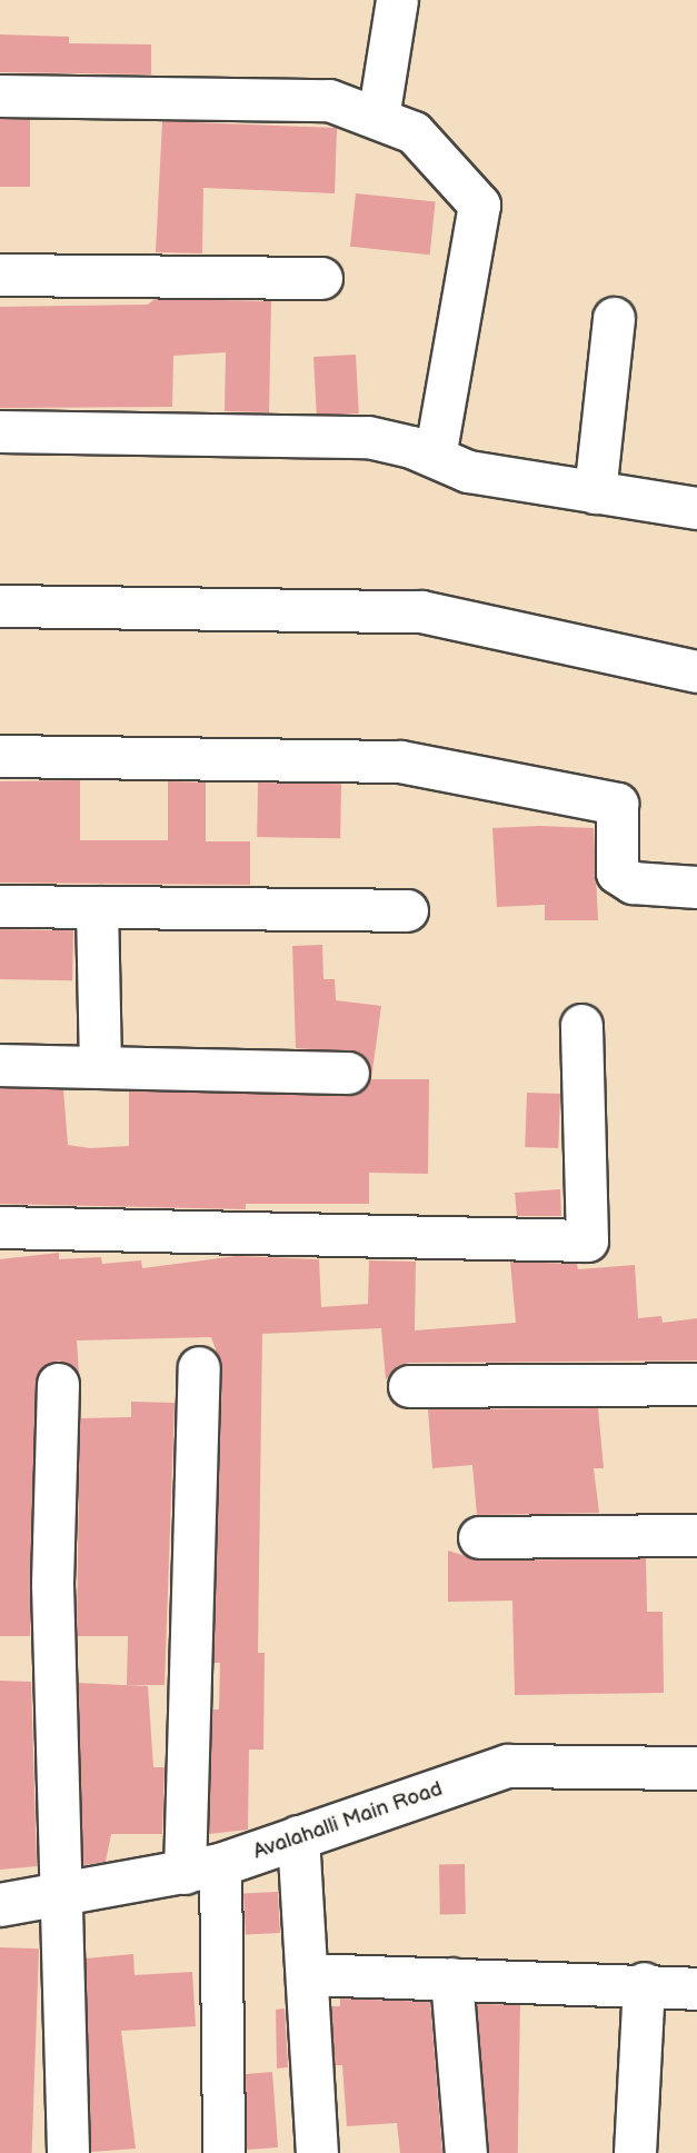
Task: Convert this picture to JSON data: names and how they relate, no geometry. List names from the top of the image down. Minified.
{"streets":{"main road":["Avalahalli Main Road"]}}
